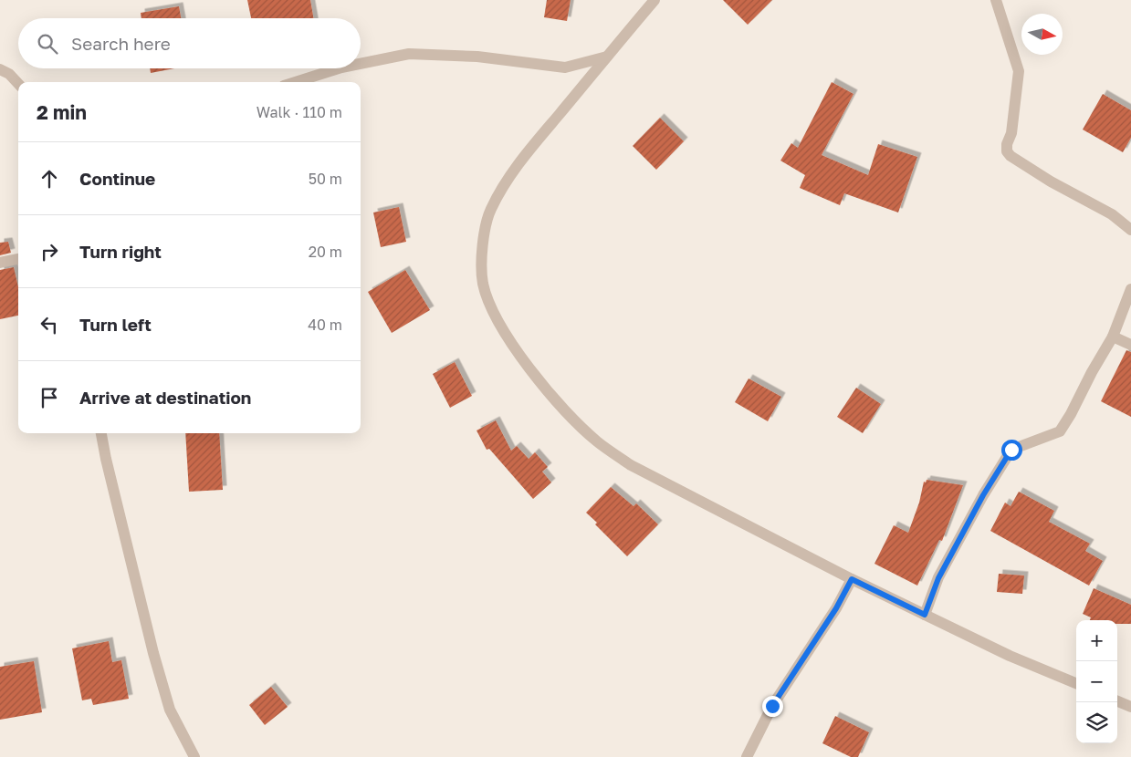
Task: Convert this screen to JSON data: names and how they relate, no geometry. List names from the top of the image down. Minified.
{"north":"right","page":{"search":"Search here","heading":["2 min","Walk · 110 m"],"list":[["Continue","50 m"],["Turn right","20 m"],["Turn left","40 m"],"Arrive at destination"],"map_buttons":["+","−"]}}
